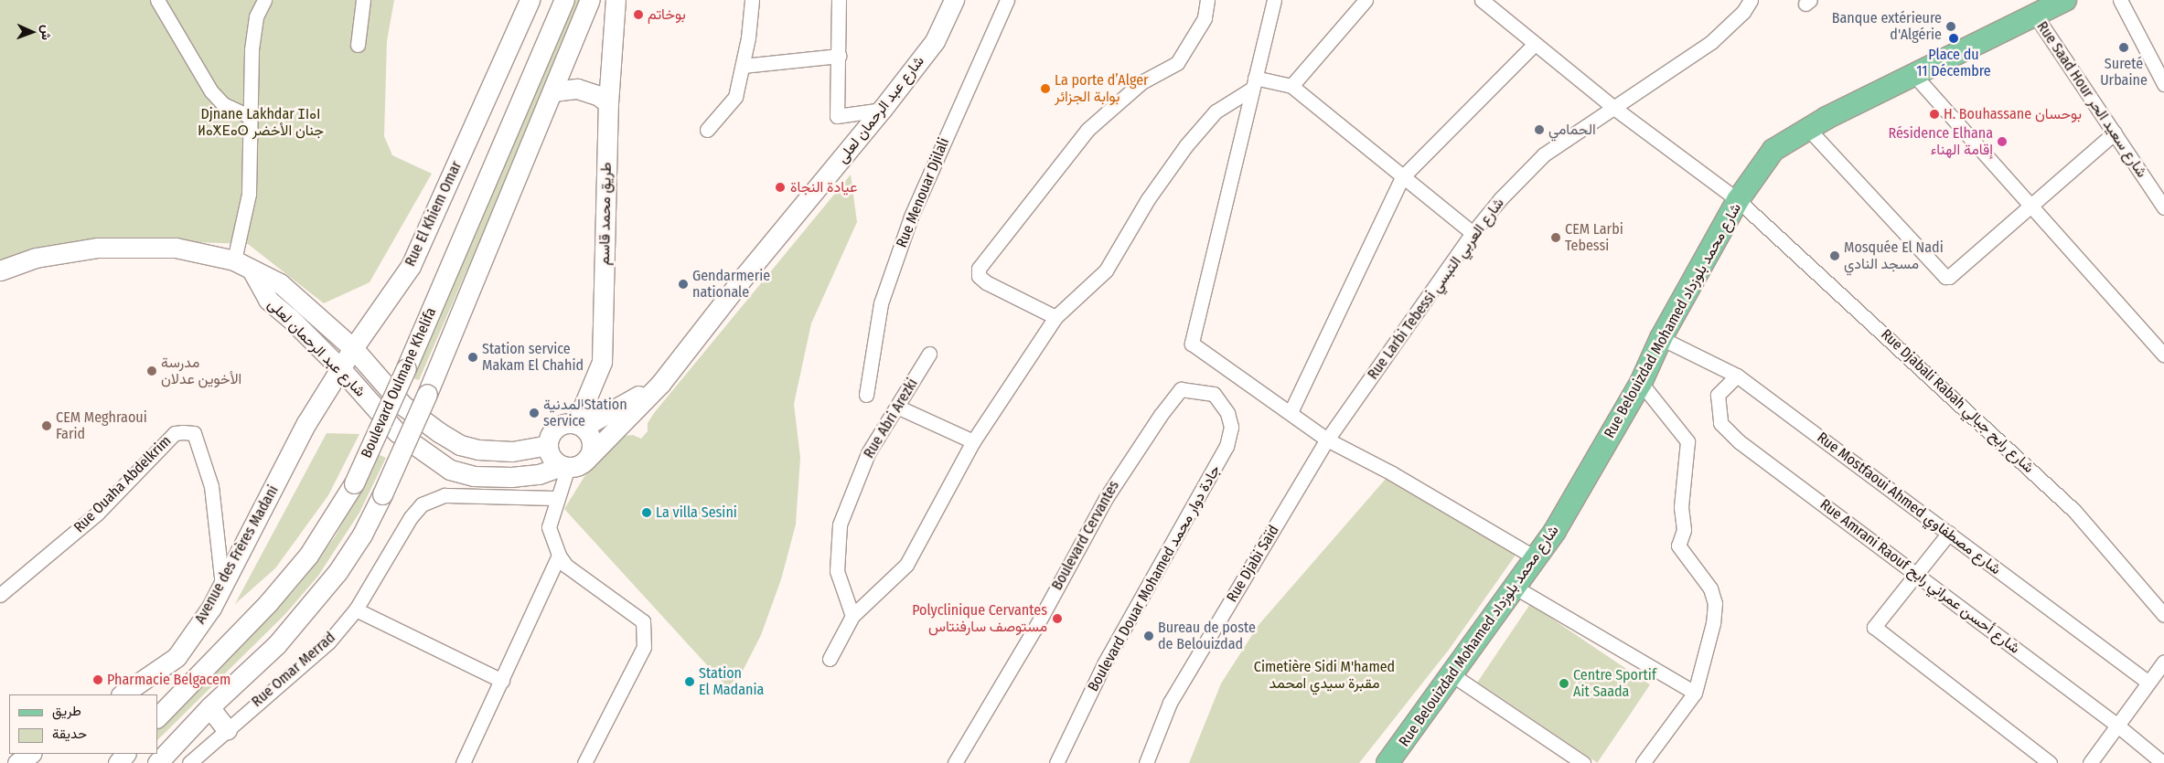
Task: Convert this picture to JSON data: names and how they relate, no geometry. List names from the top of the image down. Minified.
{"streets":{"main road":["شارع عبد الرحمان لعلى","Rue El Khiem Omar","طريق محمد قاسم","Rue Belouizdad Mohamed شارع محمد بلوزداد","Boulevard Oulmane Khelifa","Avenue des Frères Madani"],"street":["Rue Saad Hour شارع سعيد الحر","Rue Menouar Djilali","Rue Larbi Tebessi شارع العربي التبسي","Rue Djabali Rabah شارع رابح جبالي","Rue Abri Arezki","Rue Ouaha Abdelkrim","Rue Mostfaoui Ahmed شارع مصطفاوي","Boulevard Cervantes","Rue Djabi Saïd","Rue Amrani Raouf شارع أحسن عمراني رابح","Boulevard Douar Mohamed جادة دوار محمد","Rue Omar Merrad"]},"crossings":[["Rue Saad Hour شارع سعيد الحر","Rue Belouizdad Mohamed شارع محمد بلوزداد"],["شارع عبد الرحمان لعلى","Rue El Khiem Omar"],["شارع عبد الرحمان لعلى","طريق محمد قاسم"],["Rue El Khiem Omar","Avenue des Frères Madani"],["Rue Larbi Tebessi شارع العربي التبسي","Rue Djabali Rabah شارع رابح جبالي"],["Rue Larbi Tebessi شارع العربي التبسي","Rue Djabi Saïd"],["Rue Belouizdad Mohamed شارع محمد بلوزداد","Rue Djabali Rabah شارع رابح جبالي"],["Rue Belouizdad Mohamed شارع محمد بلوزداد","Rue Mostfaoui Ahmed شارع مصطفاوي"],["Rue Ouaha Abdelkrim","Avenue des Frères Madani"],["Rue Mostfaoui Ahmed شارع مصطفاوي","Rue Amrani Raouf شارع أحسن عمراني رابح"],["Boulevard Cervantes","Boulevard Douar Mohamed جادة دوار محمد"]],"parks":["Djnane Lakhdar ⵊⵏⴰⵏ ⵍⴰⵅⴹⴰⵔ جنان الأخضر","Cimetière Sidi M'hamed مقبرة سيدي امحمد"],"places":["بوخاتم","Banque extérieure d'Algérie","Place du 11 Décembre","Sureté Urbaine","La porte d’Alger بوابة الجزائر","H. Bouhassane بوحسان","الحمامي","Résidence Elhana إقامة الهناء","عيادة النجاة","CEM Larbi Tebessi","Mosquée El Nadi مسجد النادي","Gendarmerie nationale","Station service Makam El Chahid","مدرسة الأخوين عدلان","المدنيةStation service","CEM Meghraoui Farid","La villa Sesini","Polyclinique Cervantes مستوصف سارفنتاس","Bureau de poste de Belouizdad","Pharmacie Belgacem","Station El Madania","Centre Sportif Ait Saada"],"legend":["طريق","حديقة"],"north":"right"}
